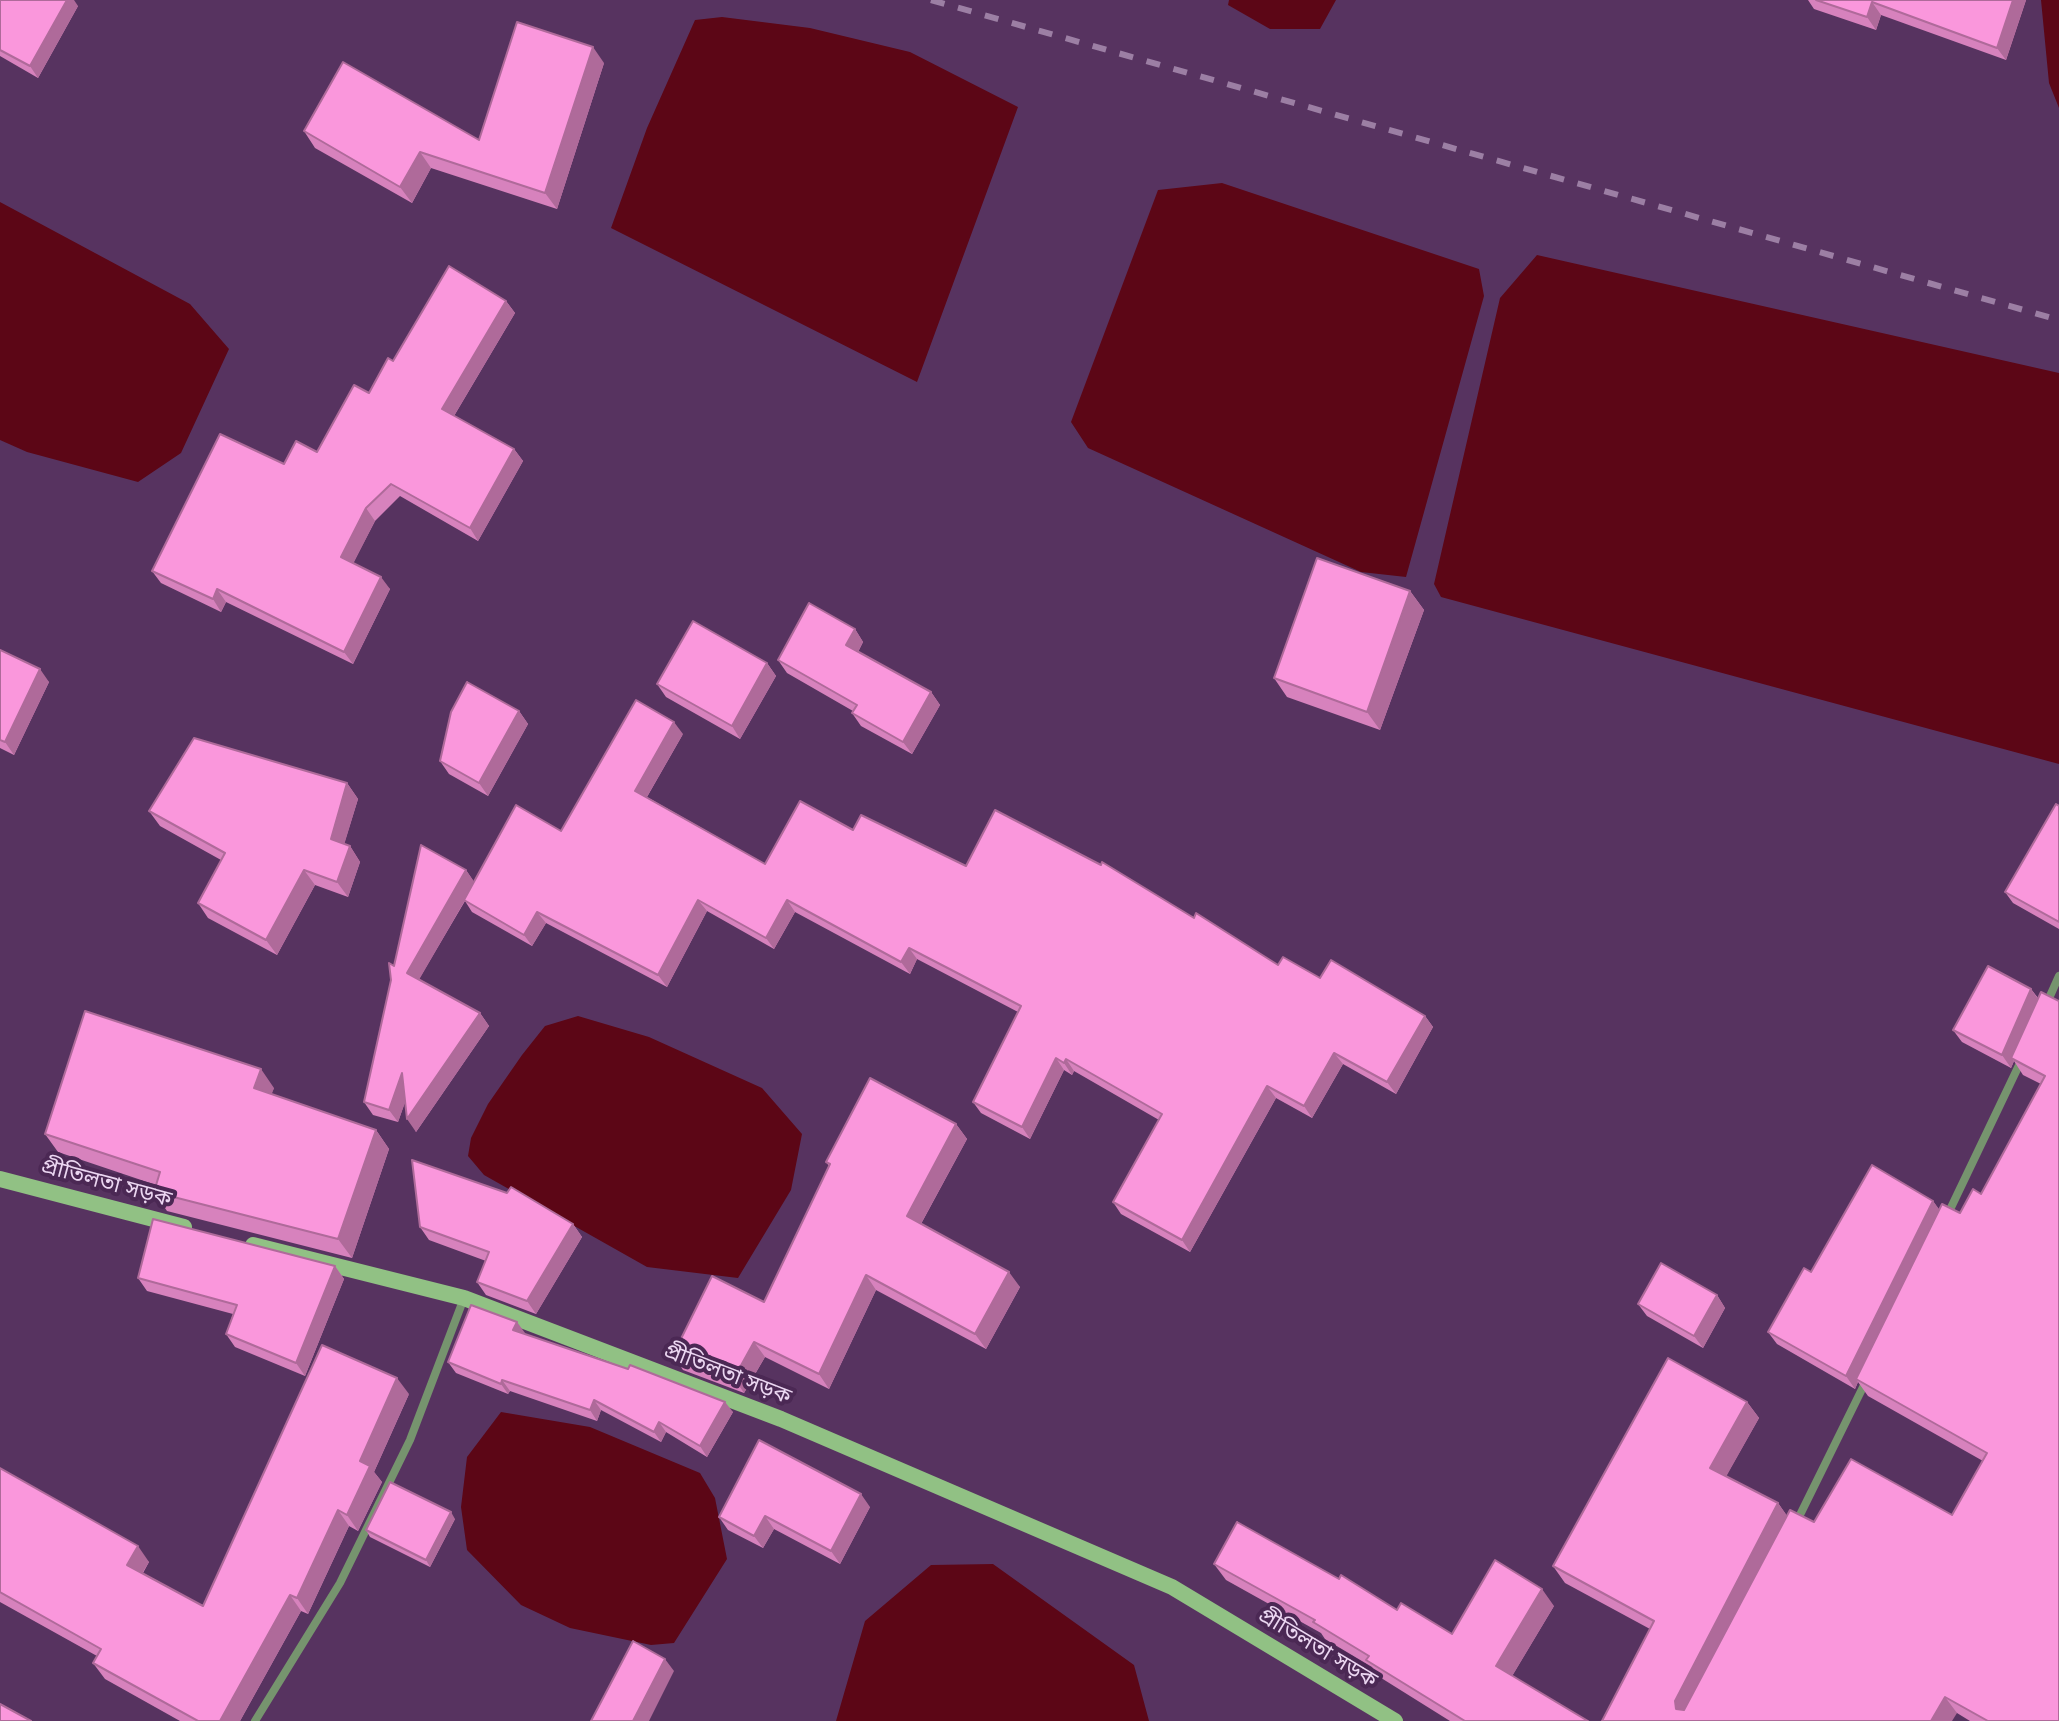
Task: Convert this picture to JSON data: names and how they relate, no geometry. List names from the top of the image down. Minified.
{"streets":{"main road":["প্রীতিলতা সড়ক"]}}
